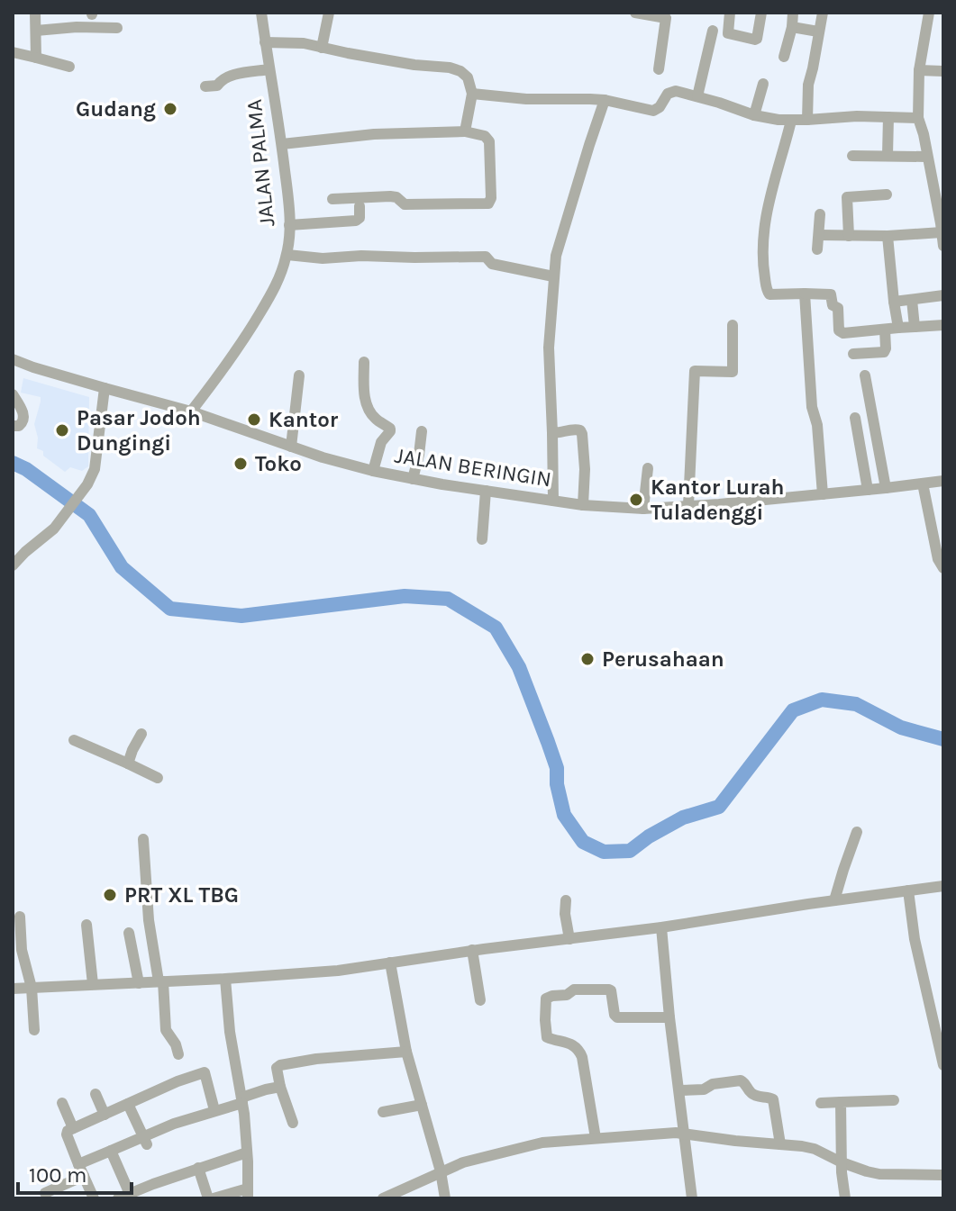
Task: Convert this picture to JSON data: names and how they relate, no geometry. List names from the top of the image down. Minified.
{"streets":{"street":["JALAN PALMA","JALAN BERINGIN"]},"crossings":[["JALAN PALMA","JALAN BERINGIN"]],"places":["Gudang","Kantor","Pasar Jodoh Dungingi","Toko","Kantor Lurah Tuladenggi","Perusahaan","PRT XL TBG"],"scale_bar":"100 m"}
